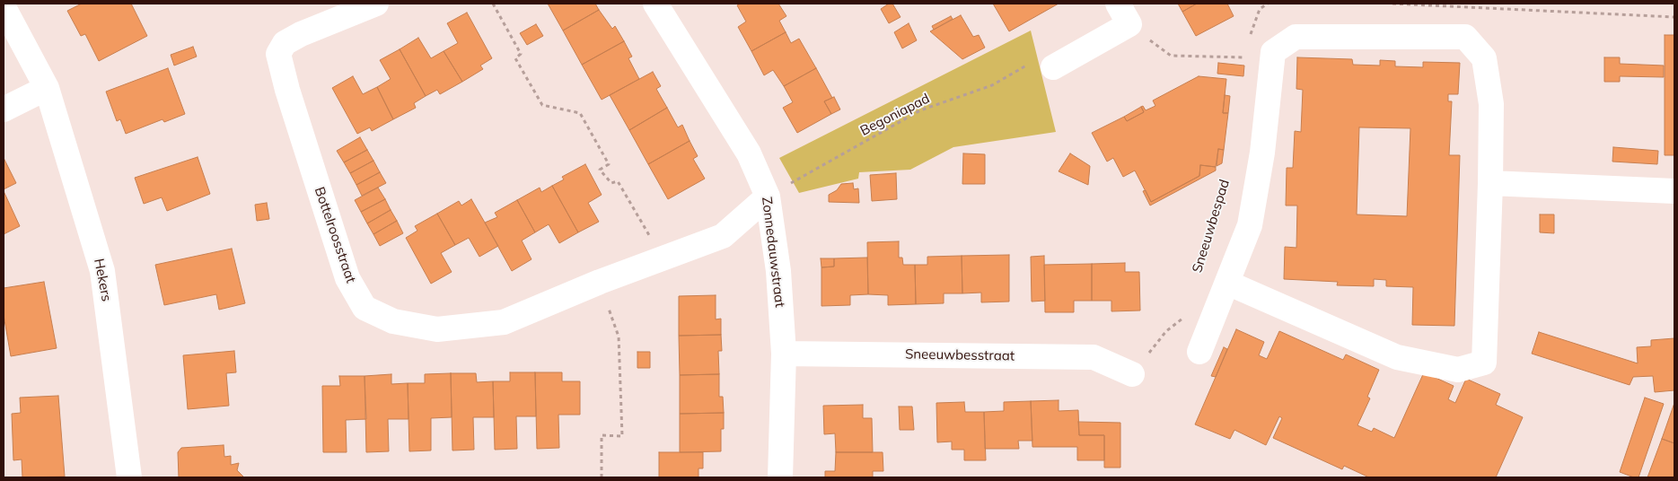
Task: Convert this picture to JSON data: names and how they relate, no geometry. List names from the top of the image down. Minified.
{"streets":{"street":["Bottelroosstraat","Zonnedauwstraat","Hekers","Sneeuwbesstraat"],"path":["Begoniapad"]},"crossings":[["Begoniapad","Bottelroosstraat"],["Begoniapad","Zonnedauwstraat"],["Bottelroosstraat","Zonnedauwstraat"],["Zonnedauwstraat","Sneeuwbesstraat"]]}
